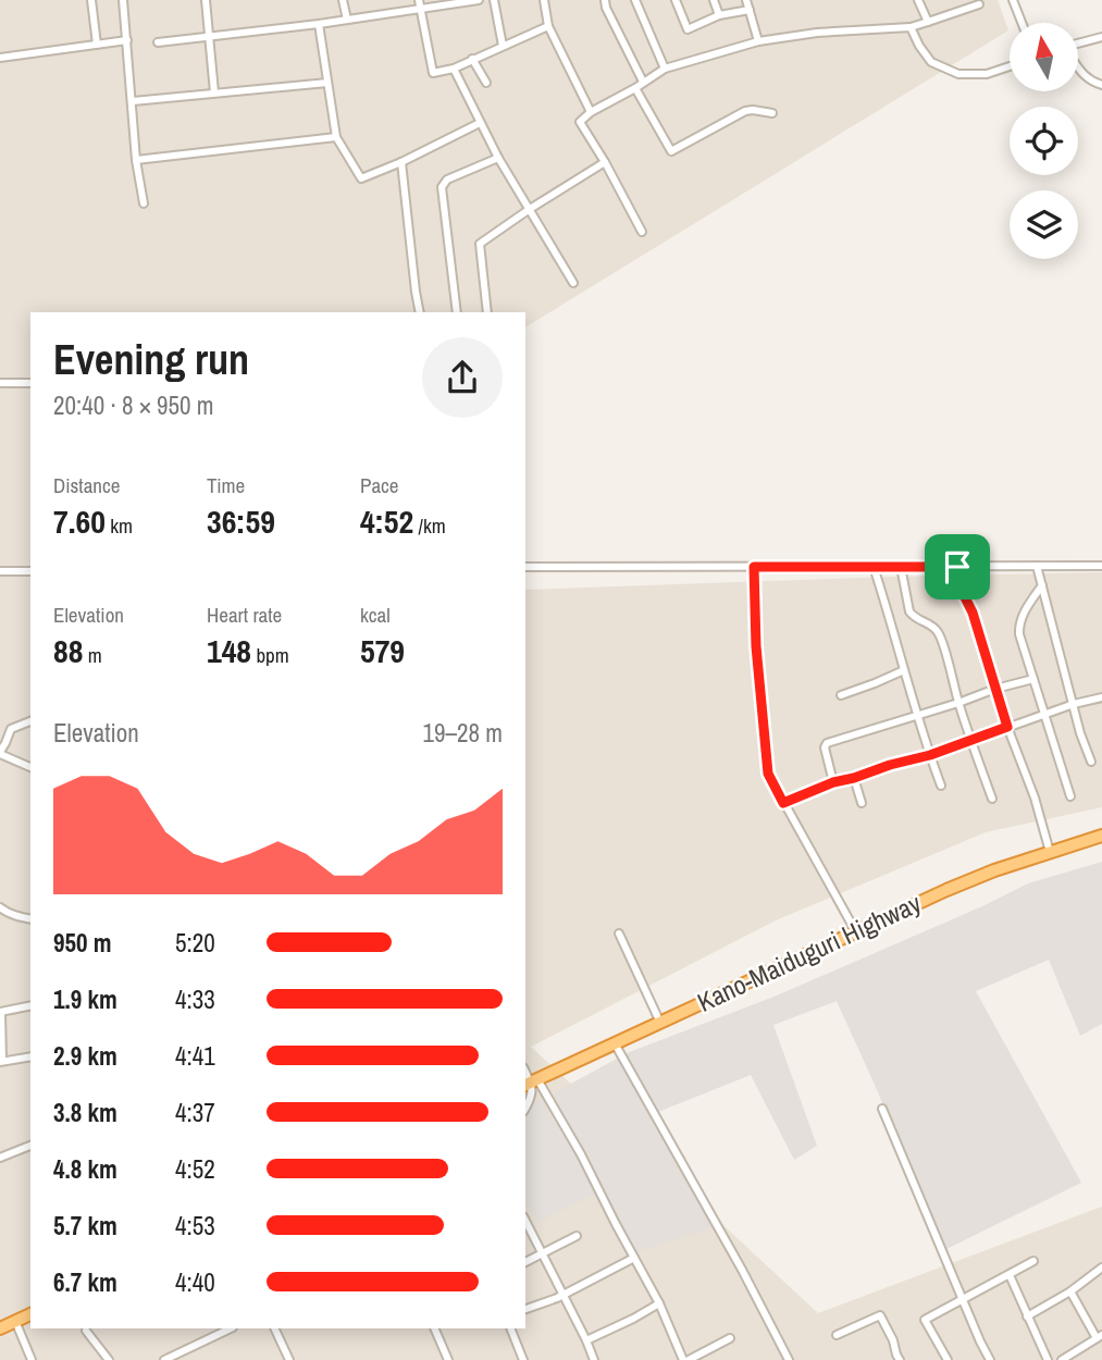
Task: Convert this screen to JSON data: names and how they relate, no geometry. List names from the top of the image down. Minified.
{"streets":{"highway":["Kano-Maiduguri Highway"]},"north":"top","page":{"heading":["Evening run","20:40 · 8 × 950 m"],"stats":[["Distance","7.60 km"],["Time","36:59"],["Pace","4:52 /km"],["Elevation","88 m"],["Heart rate","148 bpm"],["kcal","579"]],"chart":["Elevation","19–28 m"],"list":[{"name":"950 m","note":"5:20"},{"name":"1.9 km","note":"4:33"},{"name":"2.9 km","note":"4:41"},{"name":"3.8 km","note":"4:37"},{"name":"4.8 km","note":"4:52"},{"name":"5.7 km","note":"4:53"},{"name":"6.7 km","note":"4:40"}]}}
